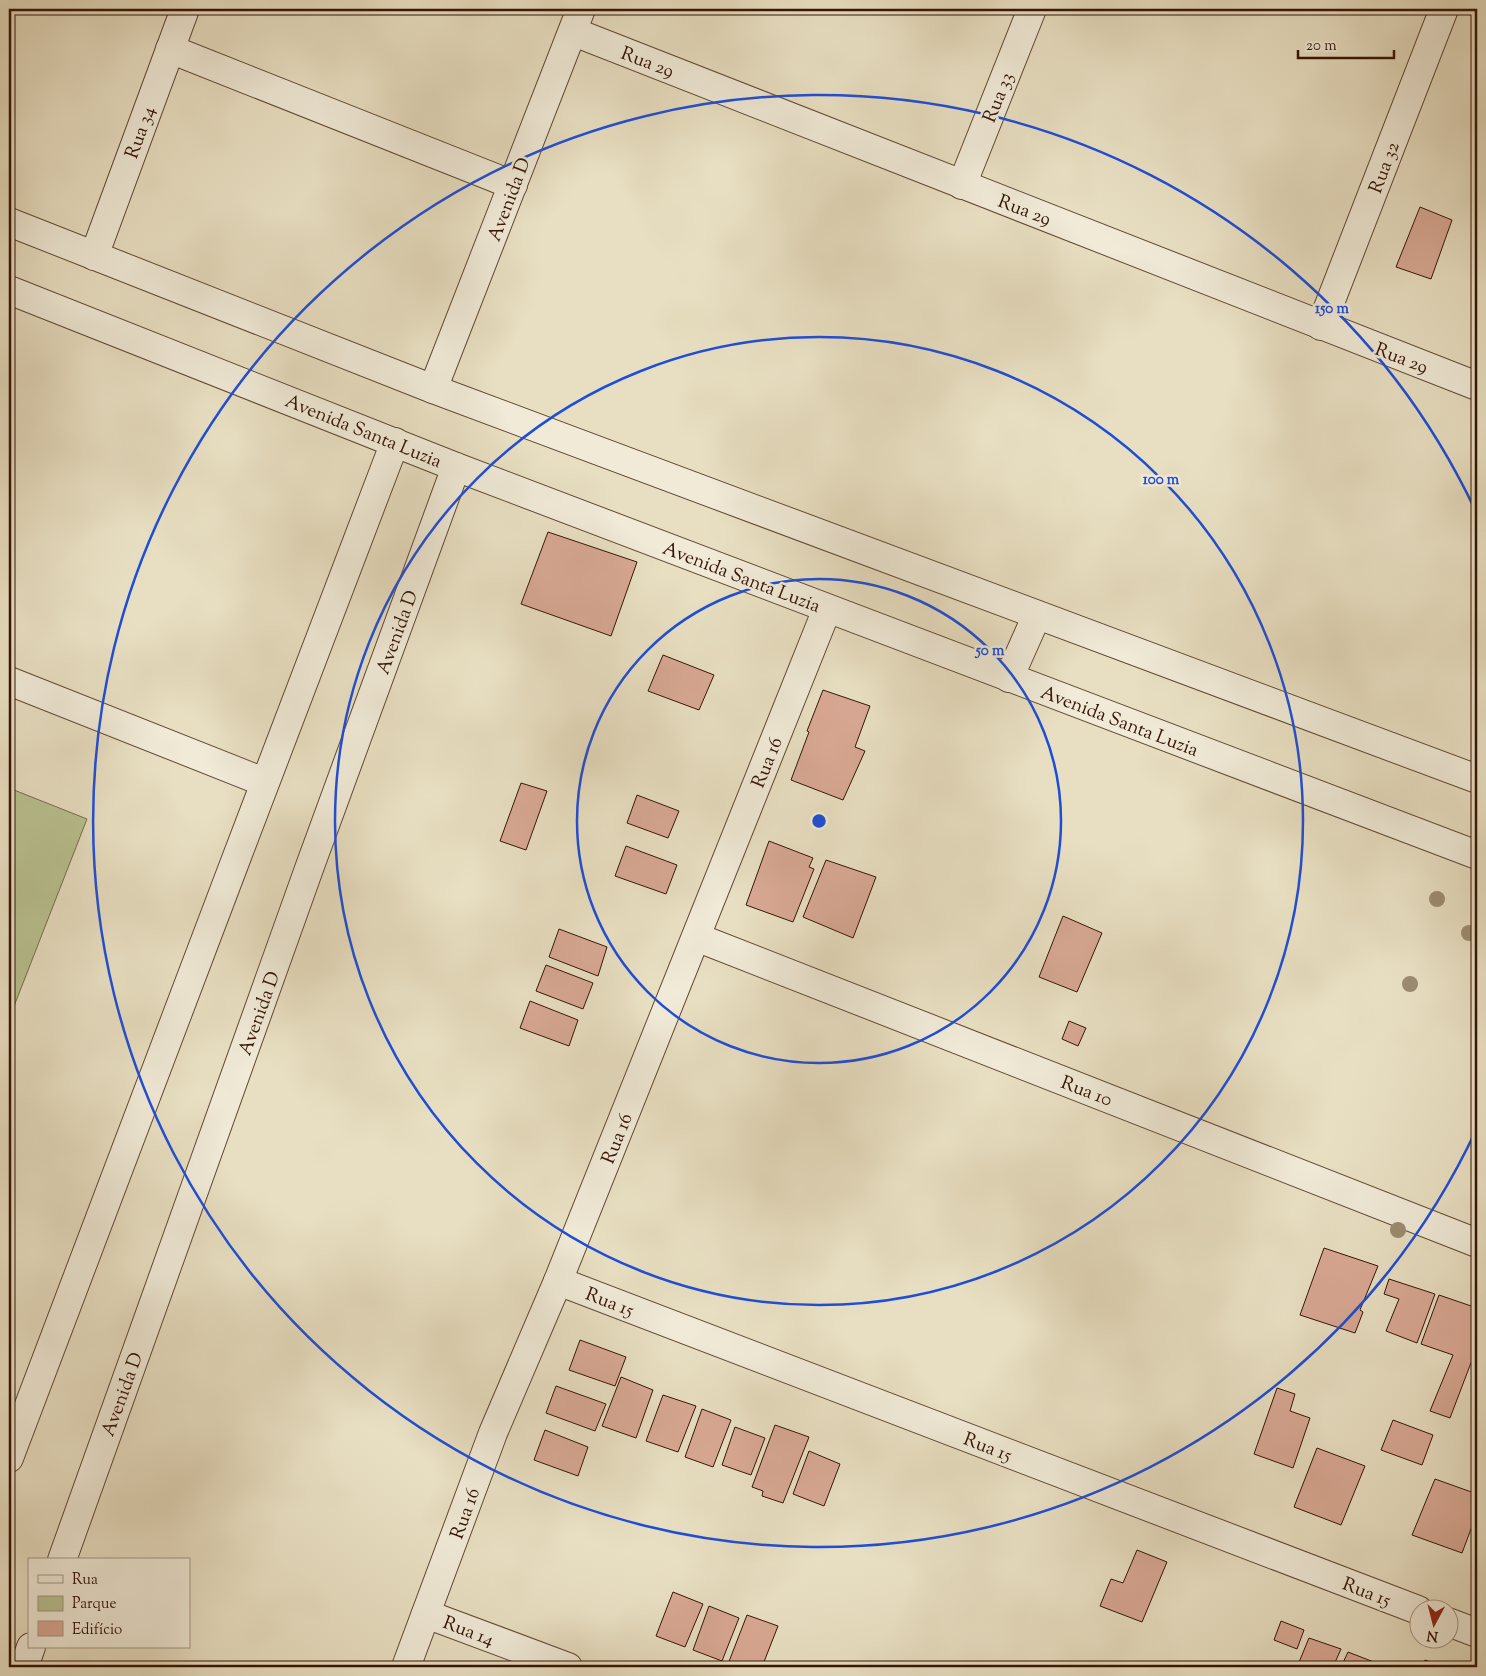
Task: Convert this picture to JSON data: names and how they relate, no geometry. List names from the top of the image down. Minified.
{"streets":{"street":["Rua 29","Rua 33","Rua 34","Rua 32","Avenida D","Avenida Santa Luzia","Rua 16","Rua 10","Rua 15","Rua 14"]},"crossings":[["Rua 29","Rua 33"],["Rua 29","Rua 32"],["Rua 29","Avenida D"],["Avenida D","Avenida Santa Luzia"],["Avenida Santa Luzia","Rua 16"],["Rua 16","Rua 10"],["Rua 16","Rua 15"],["Rua 16","Rua 14"]],"legend":["Rua","Parque","Edifício"],"scale_bar":"20 m","north":"bottom","rings":["150 m","100 m","50 m"]}
